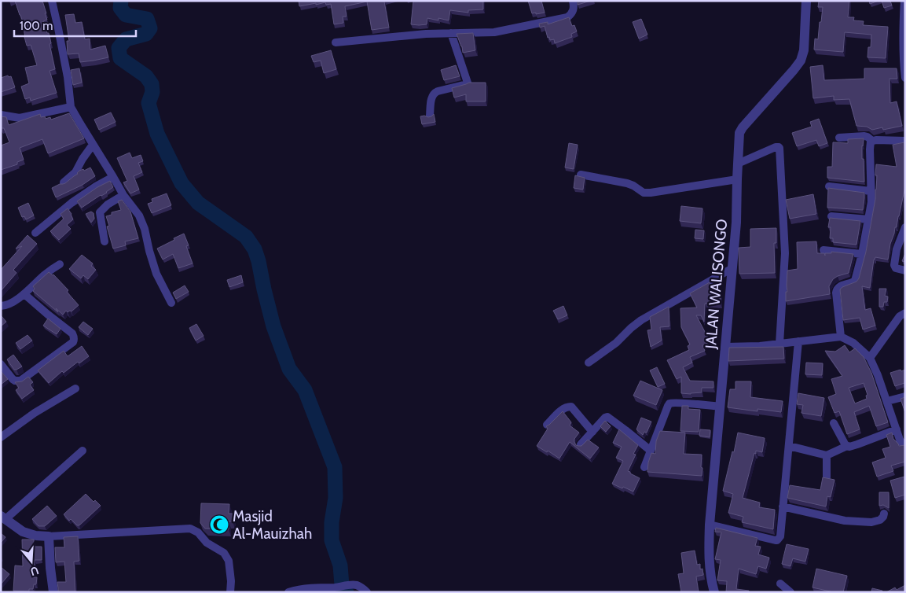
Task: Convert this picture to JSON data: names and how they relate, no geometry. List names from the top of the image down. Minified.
{"streets":{"street":["JALAN WALISONGO"]},"places":{"mosque":["Masjid Al-Mauizhah"]},"scale_bar":"100 m","north":"bottom"}
